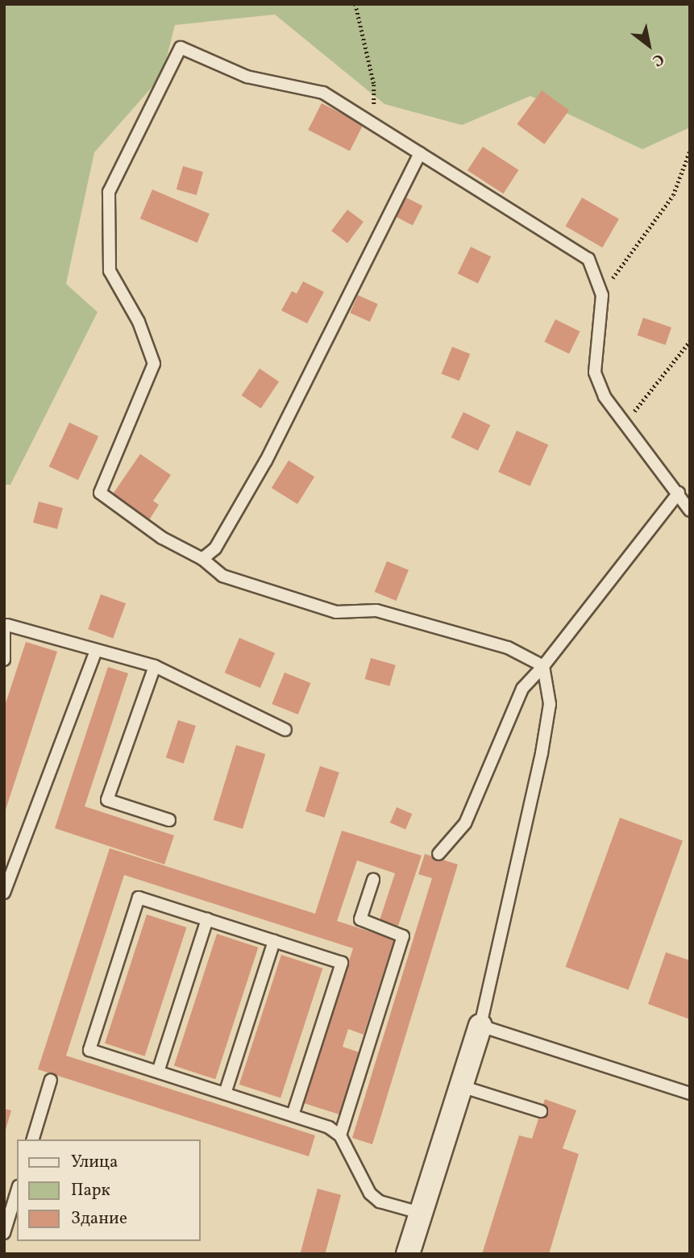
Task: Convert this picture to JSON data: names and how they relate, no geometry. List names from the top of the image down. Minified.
{"legend":["Улица","Парк","Здание"],"north":"bottom right"}
